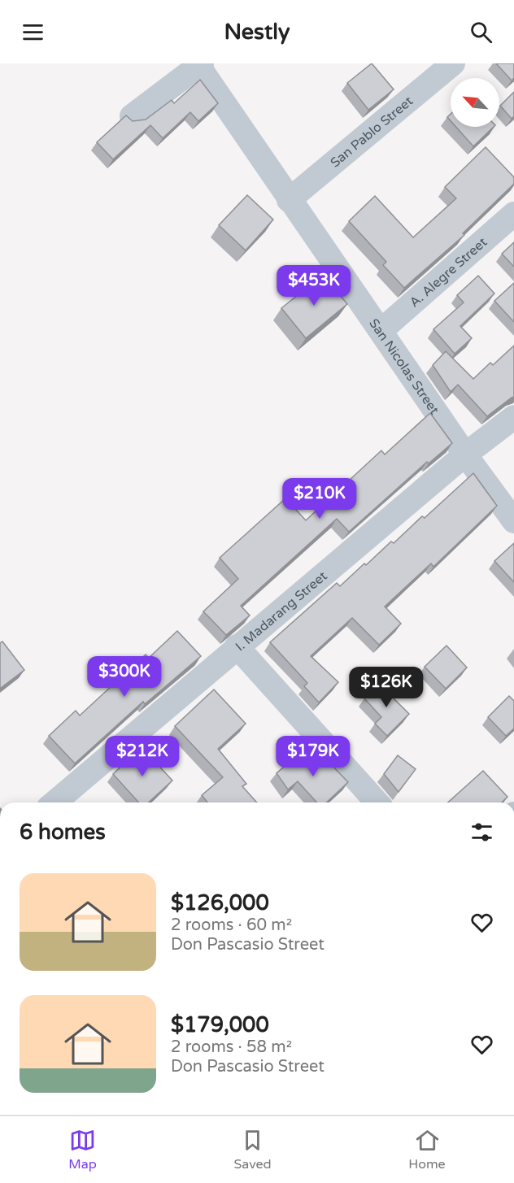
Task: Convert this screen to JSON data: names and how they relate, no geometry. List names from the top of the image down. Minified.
{"streets":{"street":["San Pablo Street","A. Alegre Street","San Nicolas Street","I. Madarang Street"]},"crossings":[["San Pablo Street","San Nicolas Street"],["A. Alegre Street","San Nicolas Street"],["San Nicolas Street","I. Madarang Street"]],"north":"top left","page":{"header":"Nestly","price":["$453K","$210K","$300K","$126K","$212K","$179K"],"heading":"6 homes","list":[{"name":"$126,000","note":"2 rooms · 60 m² · Don Pascasio Street"},{"name":"$179,000","note":"2 rooms · 58 m² · Don Pascasio Street"}],"tabs":["Map","Saved","Home"]}}
